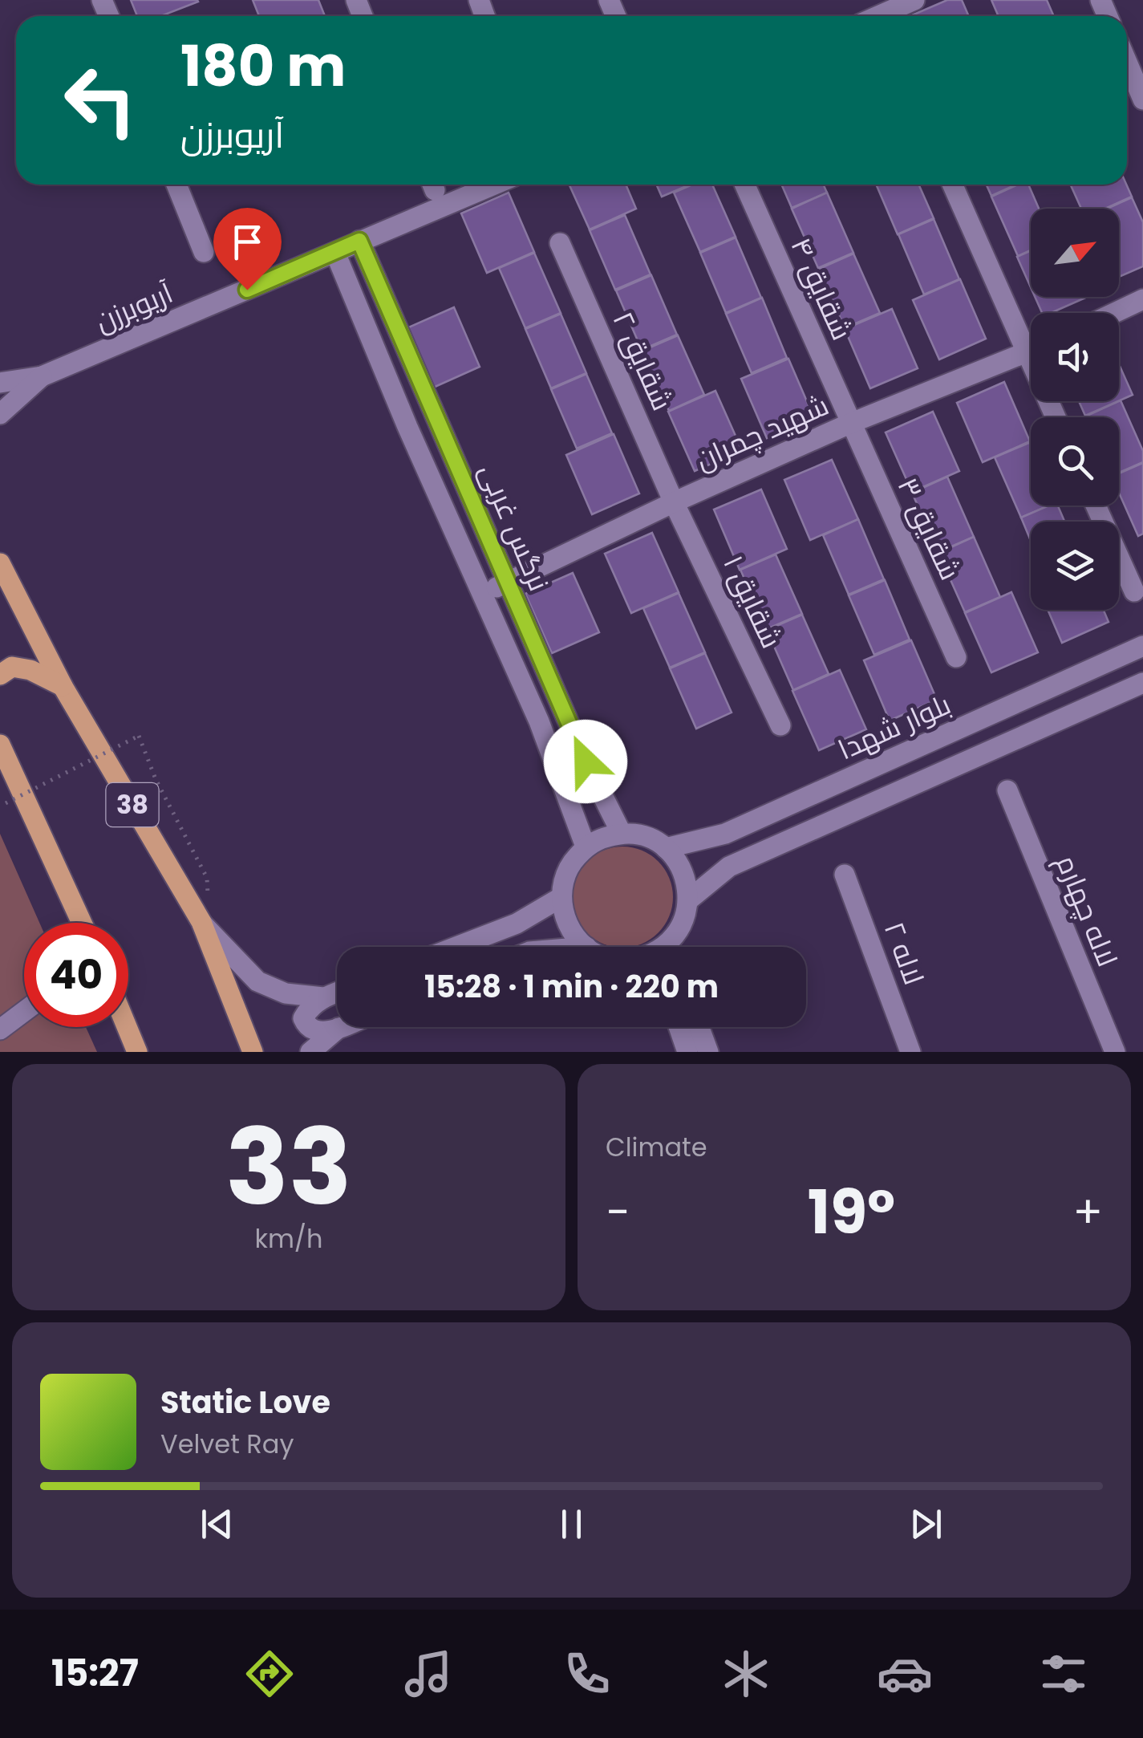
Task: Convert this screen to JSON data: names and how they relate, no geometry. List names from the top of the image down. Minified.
{"streets":{"main road":["38"],"street":["شقایق ۴","آریوبرزن","شقایق ۲","شهید چمران","نرگس غربی","شقایق ۳","شقایق ۱","بلوار شهدا","لاله چهارم","لاله ۲"]},"crossings":[["شقایق ۴","شهید چمران"],["شقایق ۴","شقایق ۳"],["آریوبرزن","نرگس غربی"],["شقایق ۲","شهید چمران"],["شقایق ۲","شقایق ۱"],["شهید چمران","نرگس غربی"],["شهید چمران","شقایق ۳"],["شهید چمران","شقایق ۱"]],"north":"top right","page":{"turn":["180 m","آریوبرزن"],"limit":"40","trip":"15:28 · 1 min · 220 m","tile":[["33","km/h"],"Climate"],"heat":["−","19°","+"],"song":["Static Love","Velvet Ray"],"tabs":"15:27"}}
